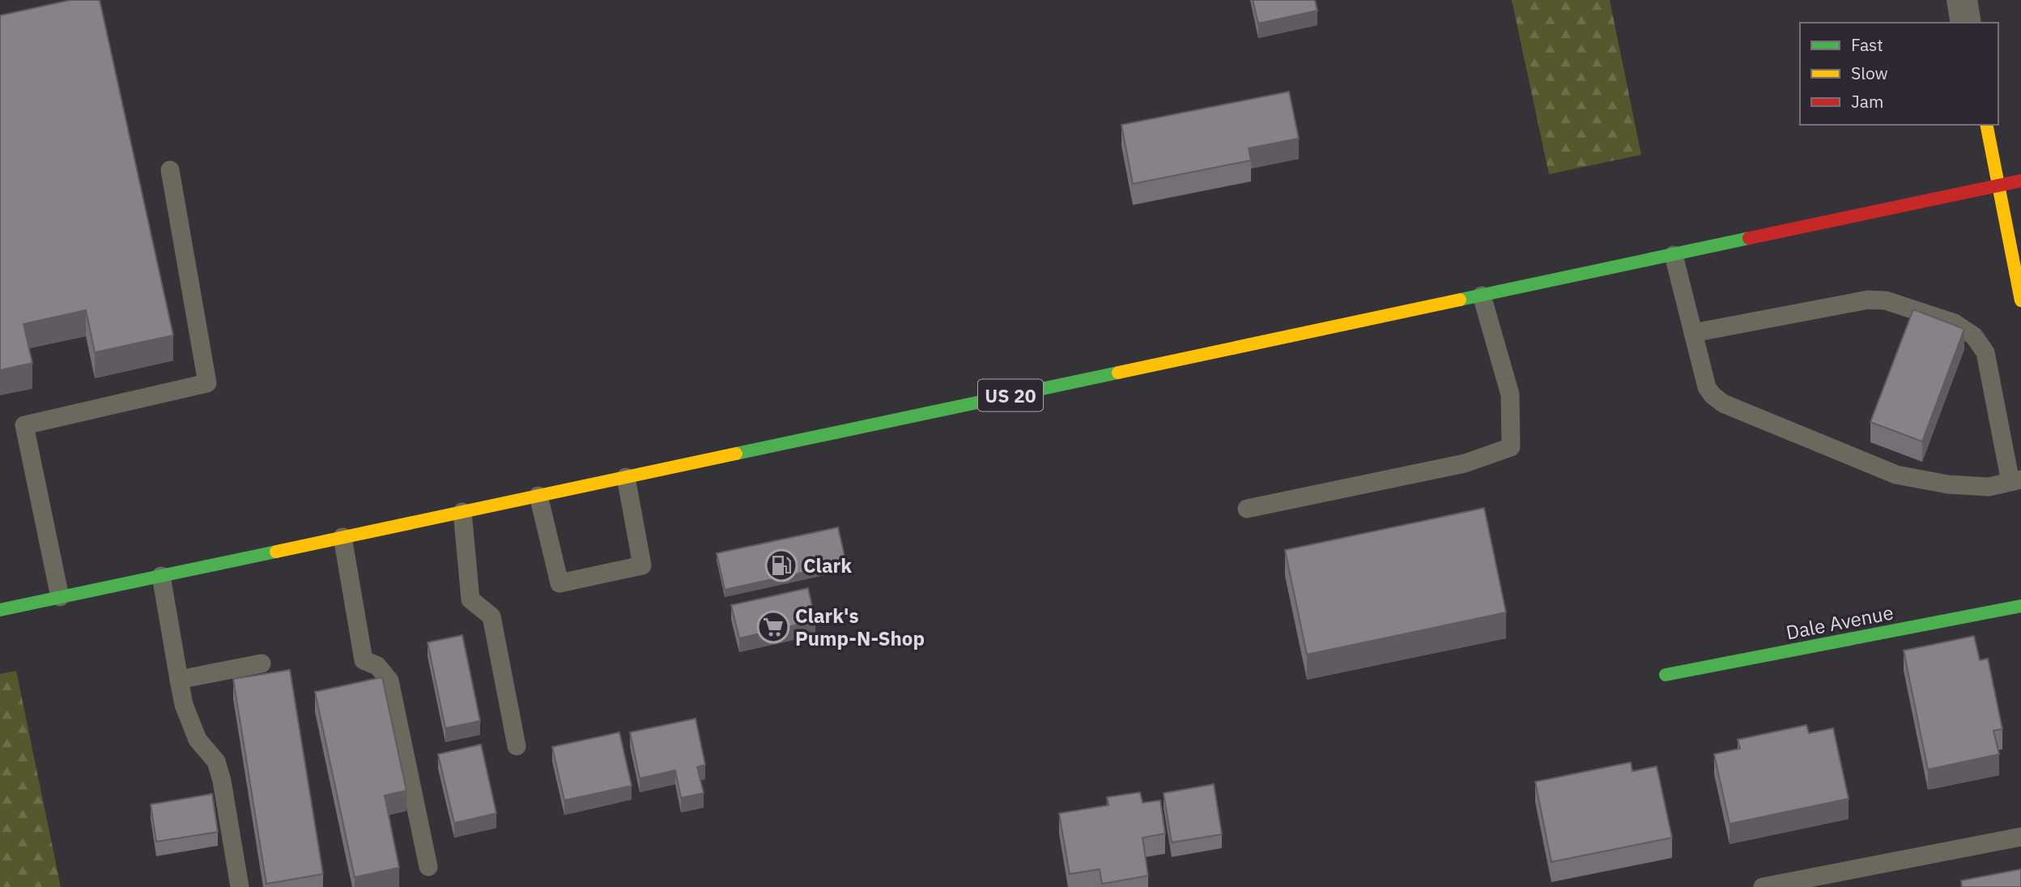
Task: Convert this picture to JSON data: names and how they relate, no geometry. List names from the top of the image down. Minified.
{"streets":{"main road":["US 20","Dale Avenue"]},"places":{"fuel station":["Clark"],"supermarket":["Clark's Pump-N-Shop"]},"legend":["Fast","Slow","Jam"]}
